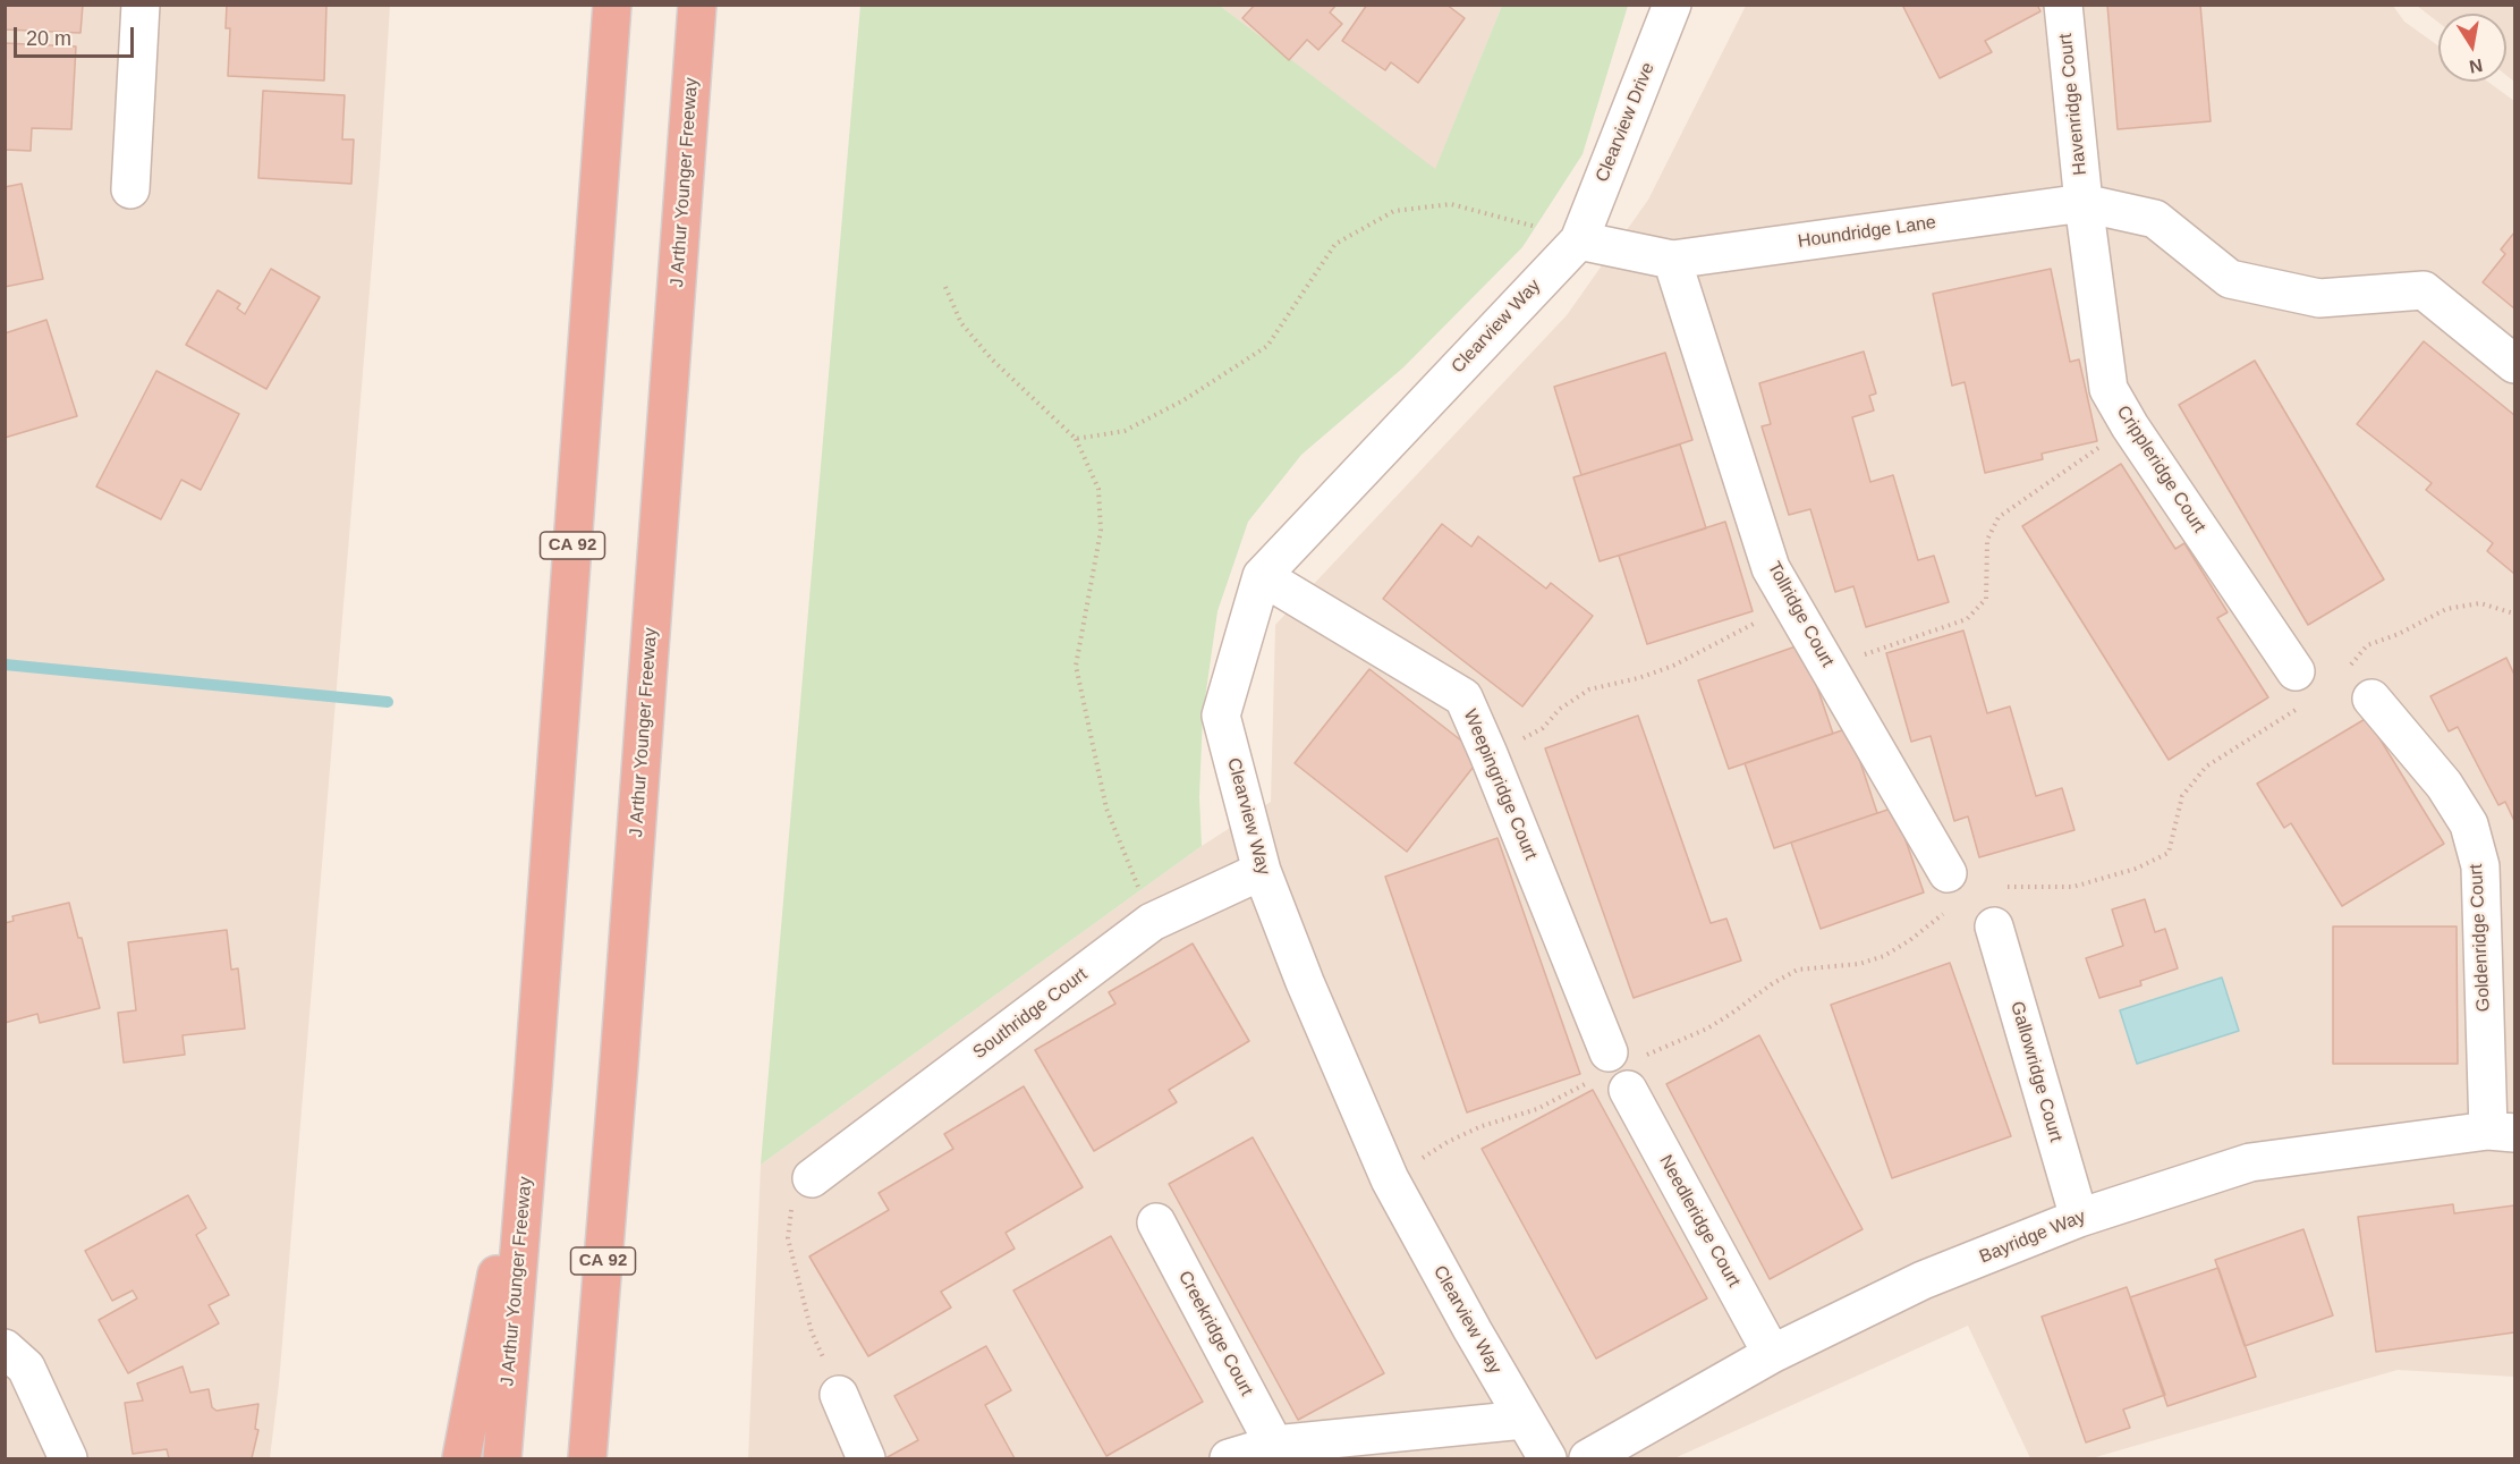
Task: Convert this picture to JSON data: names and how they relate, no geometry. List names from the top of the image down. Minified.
{"streets":{"highway":["J Arthur Younger Freeway","CA 92"],"street":["Havenridge Court","Clearview Drive","Houndridge Lane","Clearview Way","Crippleridge Court","Tollridge Court","Weepingridge Court","Goldenridge Court","Southridge Court","Gallowridge Court","Needleridge Court","Bayridge Way","Creekridge Court"]},"crossings":[["Havenridge Court","Houndridge Lane"],["Havenridge Court","Crippleridge Court"],["Clearview Drive","Houndridge Lane"],["Clearview Drive","Clearview Way"],["Houndridge Lane","Clearview Way"],["Houndridge Lane","Crippleridge Court"],["Houndridge Lane","Tollridge Court"],["Clearview Way","Weepingridge Court"],["Clearview Way","Southridge Court"],["Goldenridge Court","Bayridge Way"],["Gallowridge Court","Bayridge Way"],["Needleridge Court","Bayridge Way"]],"scale_bar":"20 m","north":"bottom"}
